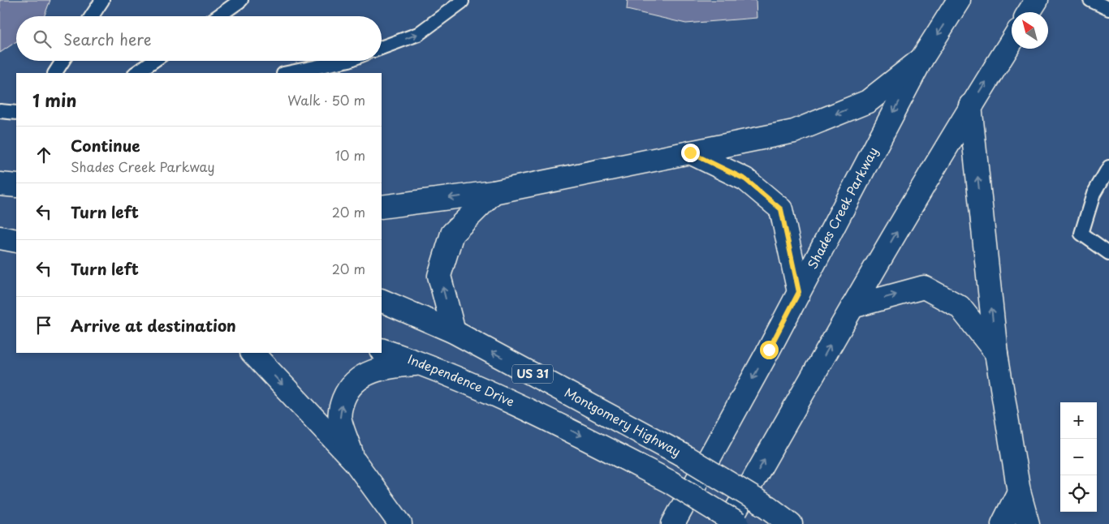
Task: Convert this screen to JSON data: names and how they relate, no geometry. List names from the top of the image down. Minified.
{"streets":{"main road":["Shades Creek Parkway","US 31","Independence Drive","Montgomery Highway"]},"one_way":["Independence Drive","Montgomery Highway"],"north":"top left","page":{"search":"Search here","heading":["1 min","Walk · 50 m"],"list":[["Continue","Shades Creek Parkway","10 m"],["Turn left","20 m"],["Turn left","20 m"],"Arrive at destination"],"map_buttons":["+","−"]}}
